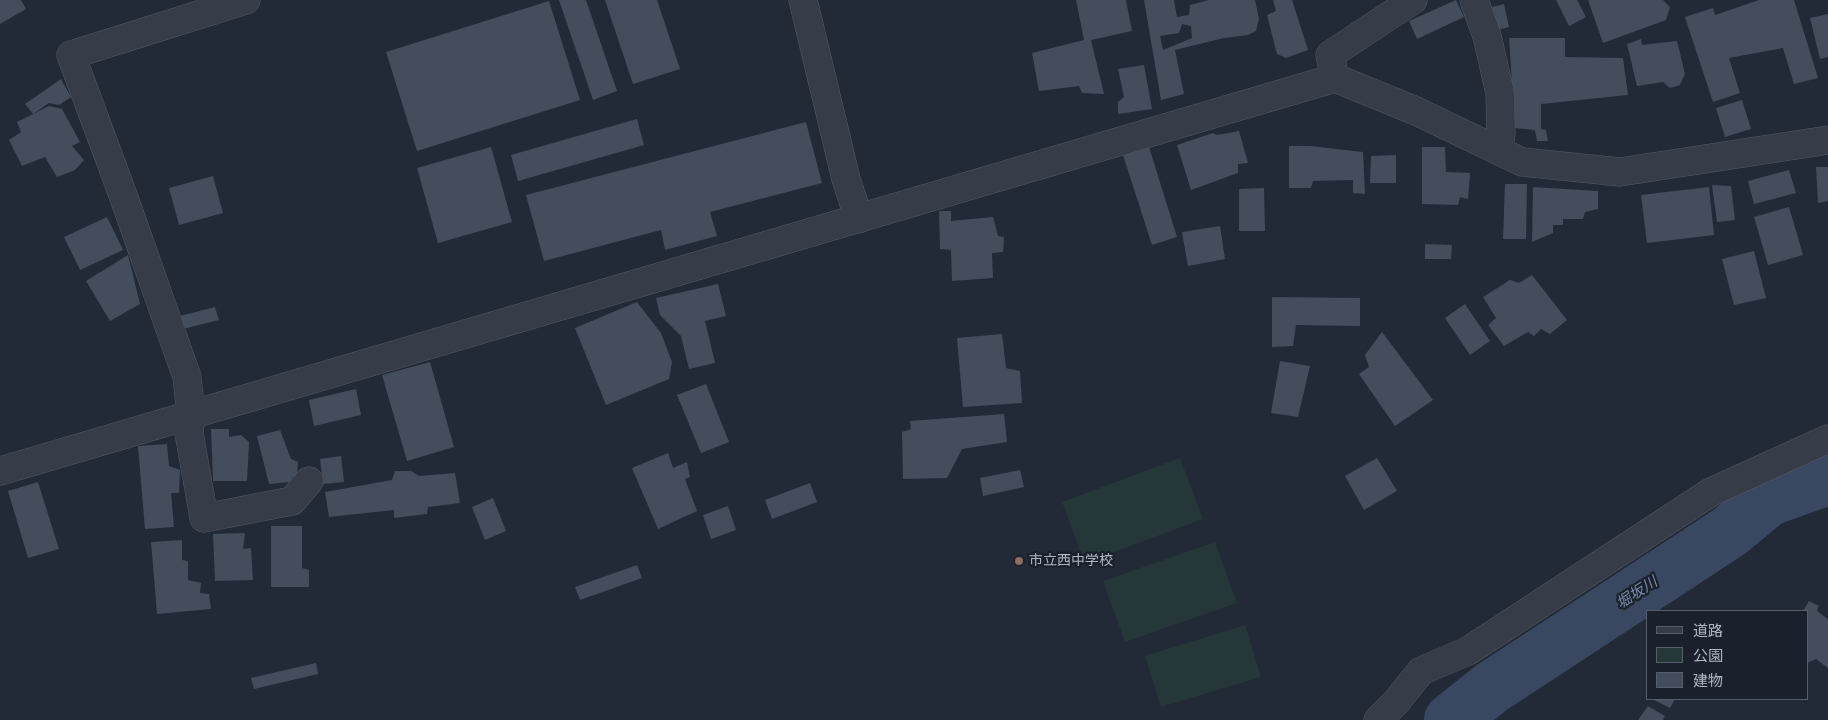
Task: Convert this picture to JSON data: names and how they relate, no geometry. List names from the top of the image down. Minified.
{"water":["堀坂川"],"places":["市立西中学校"],"legend":["道路","公園","建物"]}
